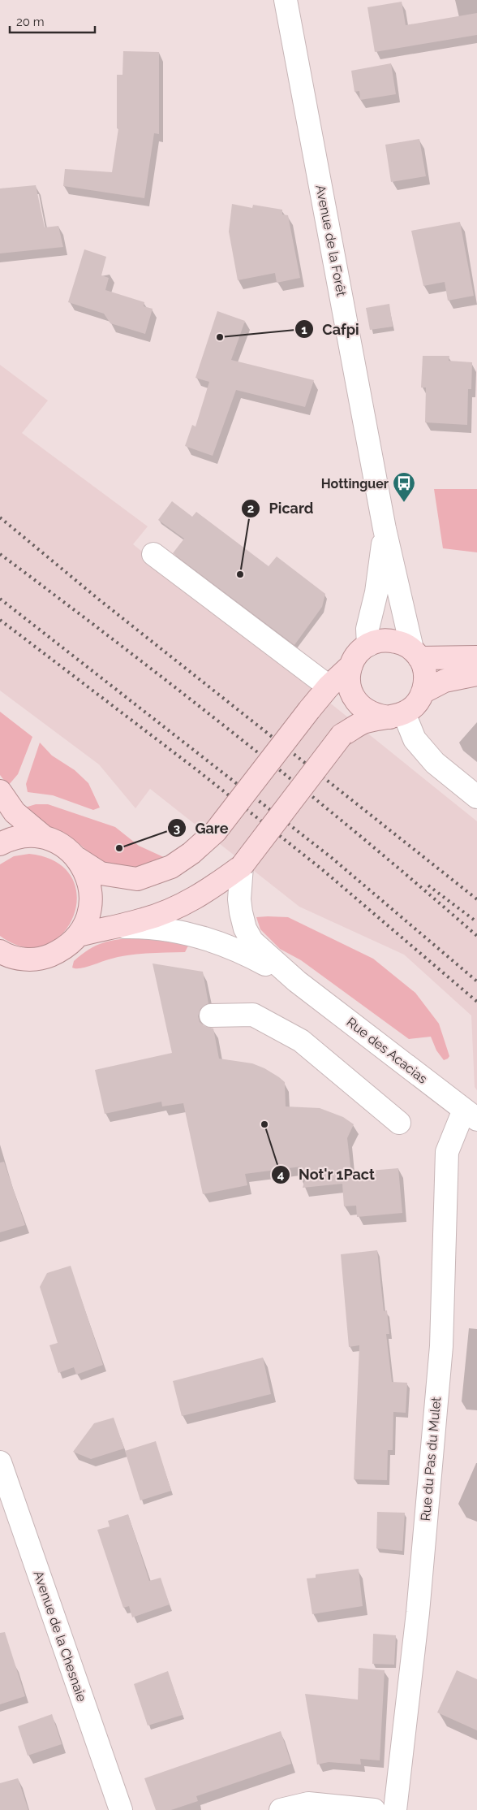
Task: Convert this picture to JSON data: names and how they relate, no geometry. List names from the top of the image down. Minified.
{"streets":{"street":["Avenue de la Forêt","Rue des Acacias","Rue du Pas du Mulet","Avenue de la Chesnaie"]},"crossings":[["Rue des Acacias","Rue du Pas du Mulet"]],"places":{"other":["Cafpi","Picard","Gare","Not'r 1Pact"],"bus stop":["Hottinguer"]},"scale_bar":"20 m"}
